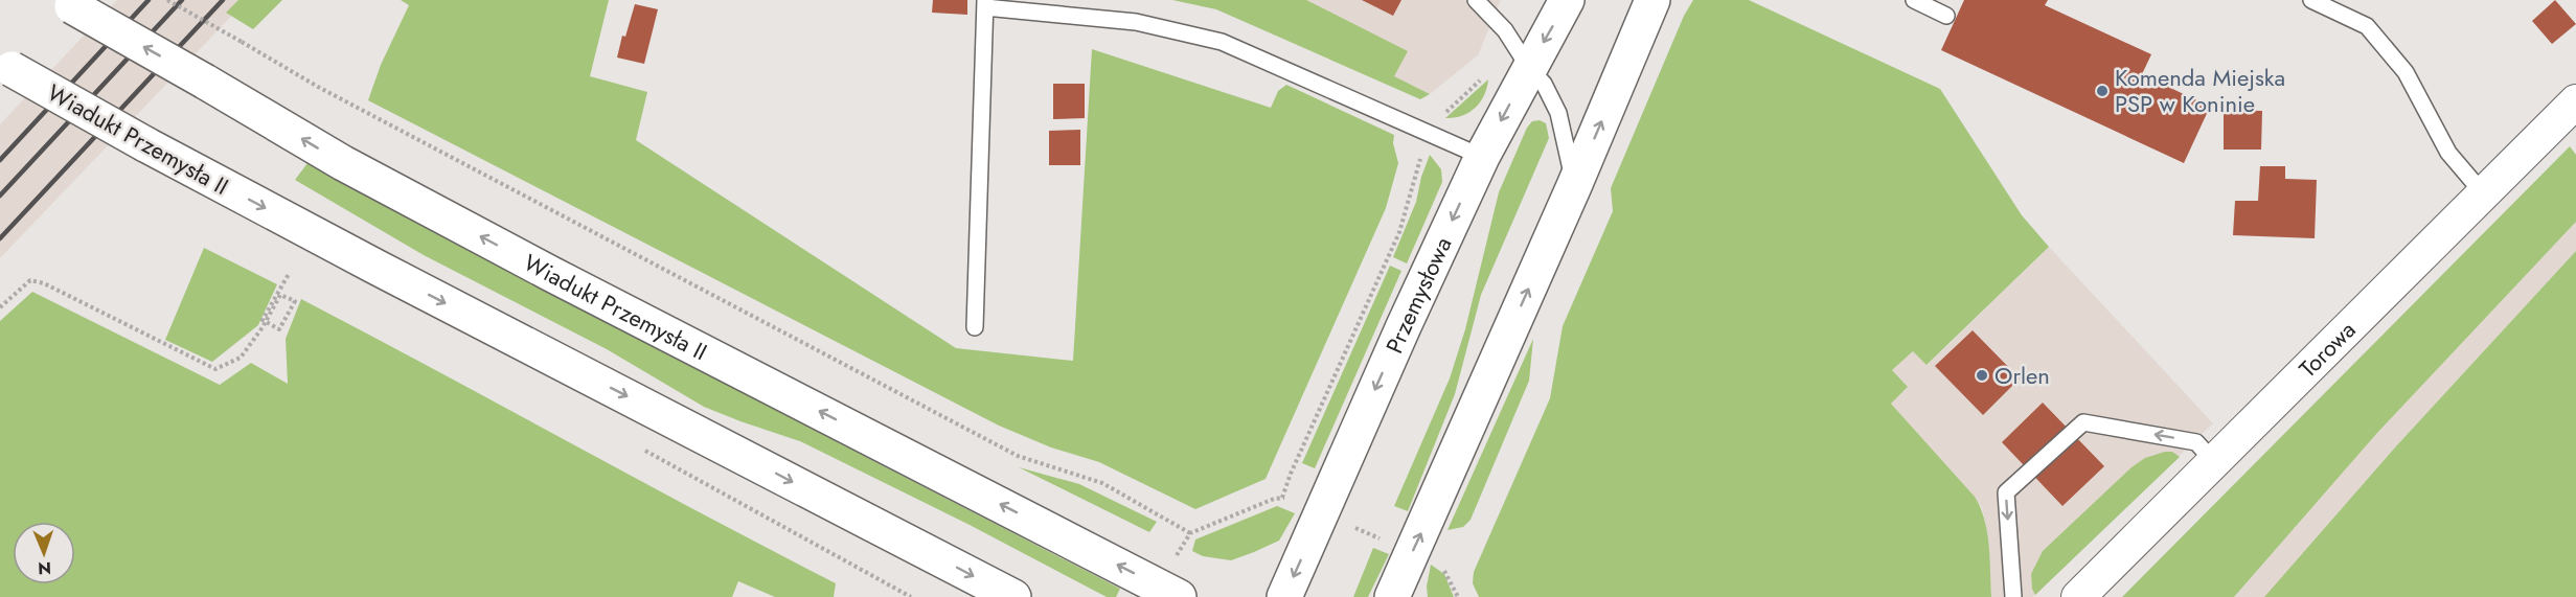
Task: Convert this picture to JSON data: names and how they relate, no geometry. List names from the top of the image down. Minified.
{"streets":{"main road":["Wiadukt Przemysła II","Przemysłowa"],"street":["Torowa"]},"places":["Komenda Miejska PSP w Koninie","Orlen"],"north":"bottom"}
